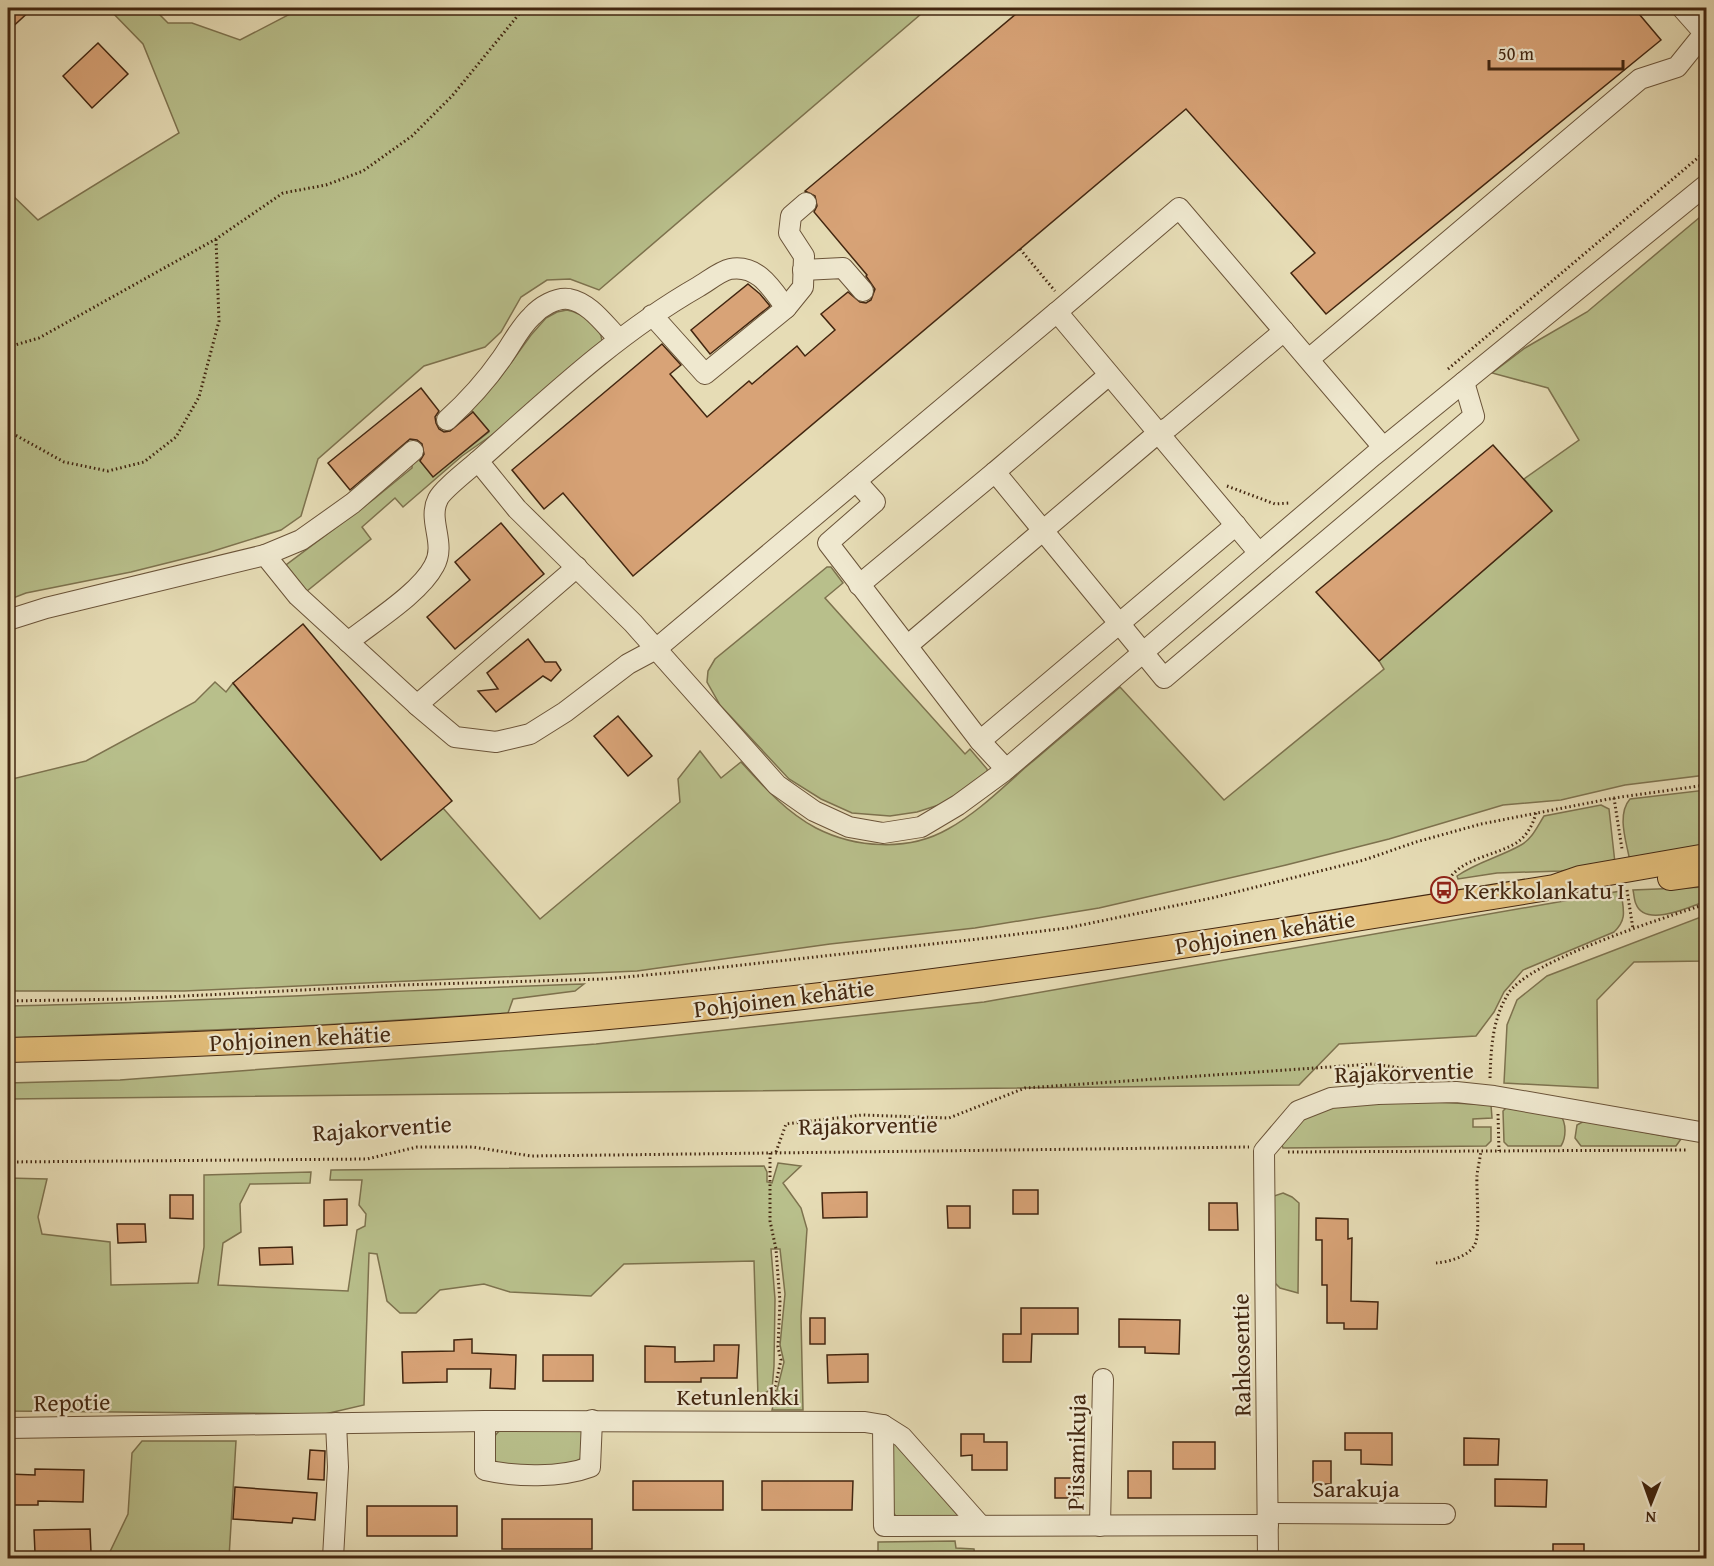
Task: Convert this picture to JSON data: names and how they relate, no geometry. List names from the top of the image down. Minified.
{"streets":{"main road":["Pohjoinen kehätie"],"street":["Rajakorventie","Rahkosentie","Ketunlenkki","Repotie","Piisamikuja","Sarakuja"]},"crossings":[["Rajakorventie","Rahkosentie"],["Rahkosentie","Sarakuja"],["Ketunlenkki","Repotie"]],"places":{"bus stop":["Kerkkolankatu I"]},"scale_bar":"50 m","north":"bottom"}
